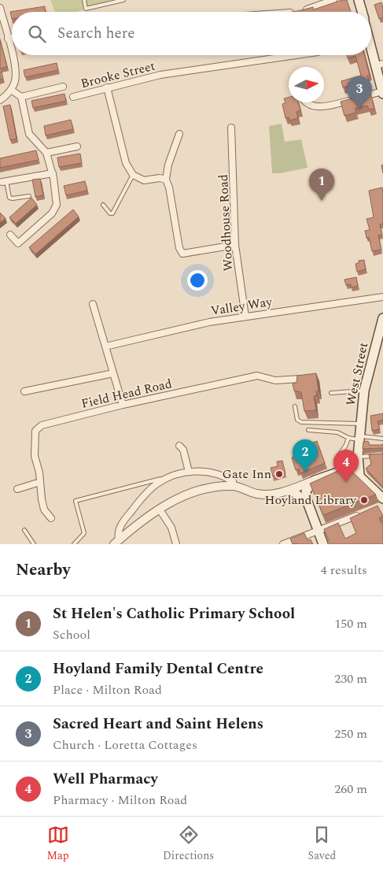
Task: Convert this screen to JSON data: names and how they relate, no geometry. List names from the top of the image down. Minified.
{"streets":{"main road":["West Street"],"street":["Brooke Street","Woodhouse Road","Valley Way","Field Head Road"]},"crossings":[["Woodhouse Road","Valley Way"]],"places":["Gate Inn","Hoyland Library"],"north":"right","page":{"search":"Search here","pins":["3","1","2","4"],"heading":["Nearby","4 results"],"list":[{"mark":"1","name":"St Helen's Catholic Primary School","note":"School","value":"150 m"},{"mark":"2","name":"Hoyland Family Dental Centre","note":"Place · Milton Road","value":"230 m"},{"mark":"3","name":"Sacred Heart and Saint Helens","note":"Church · Loretta Cottages","value":"250 m"},{"mark":"4","name":"Well Pharmacy","note":"Pharmacy · Milton Road","value":"260 m"}],"nav":["Map","Directions","Saved"]}}
